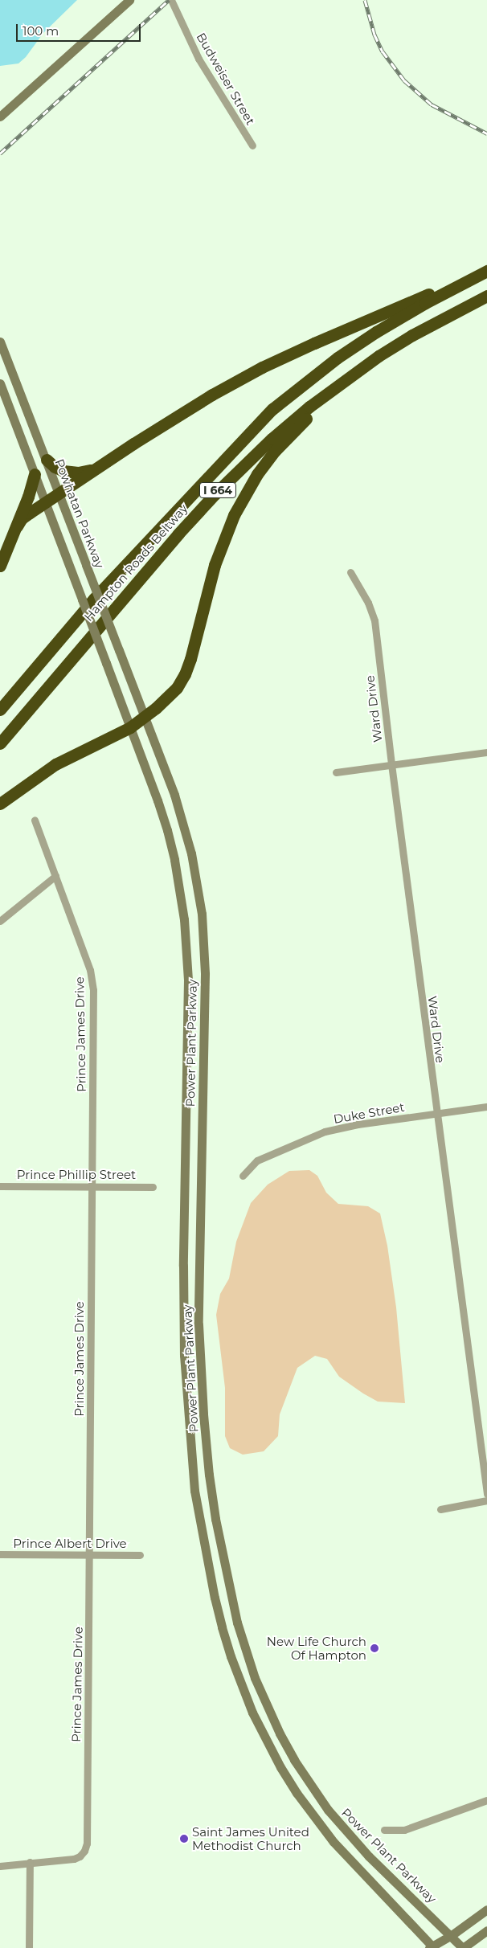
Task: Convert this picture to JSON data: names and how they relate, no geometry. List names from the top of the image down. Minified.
{"streets":{"highway":["I 664","Hampton Roads Beltway"],"main road":["Powhatan Parkway","Power Plant Parkway"],"street":["Budweiser Street","Ward Drive","Prince James Drive","Duke Street","Prince Phillip Street","Prince Albert Drive"]},"crossings":[["Powhatan Parkway","Power Plant Parkway"],["Ward Drive","Duke Street"],["Prince James Drive","Prince Phillip Street"],["Prince James Drive","Prince Albert Drive"]],"places":["New Life Church Of Hampton","Saint James United Methodist Church"],"scale_bar":"100 m"}
